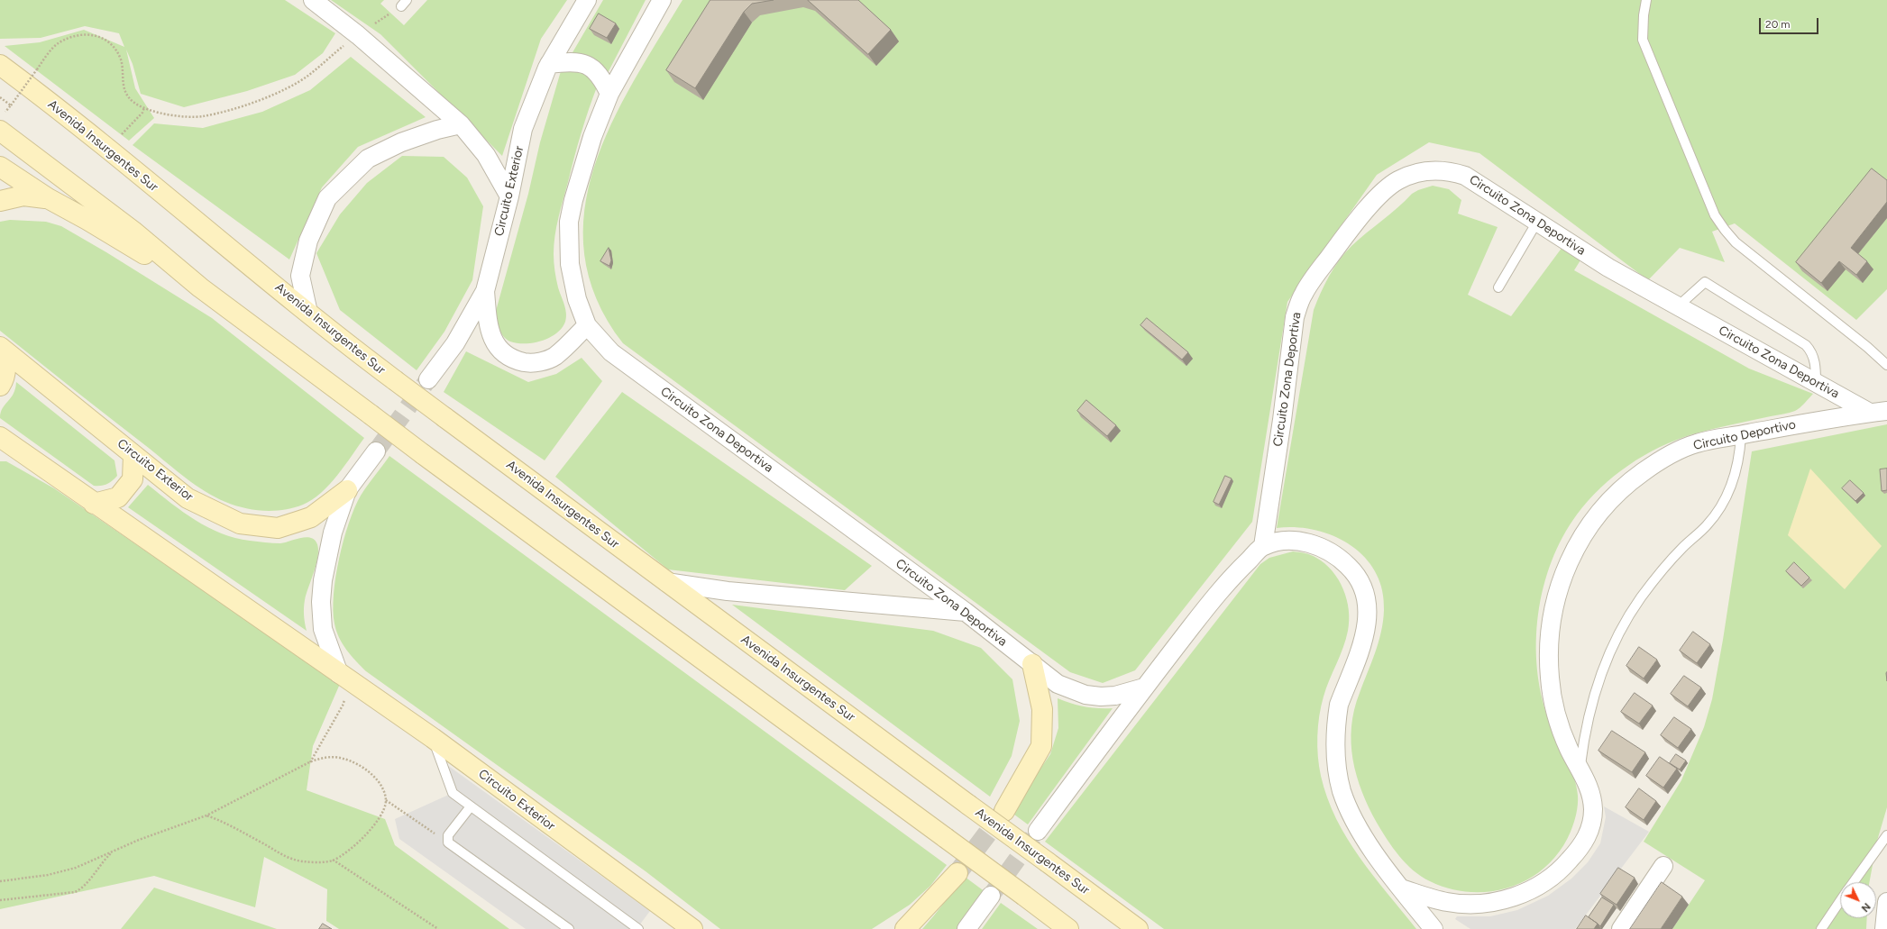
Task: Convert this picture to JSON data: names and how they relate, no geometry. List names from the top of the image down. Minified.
{"streets":{"main road":["Avenida Insurgentes Sur","Circuito Exterior"],"street":["Circuito Zona Deportiva","Circuito Deportivo"]},"crossings":[["Circuito Zona Deportiva","Circuito Deportivo"]],"scale_bar":"20 m","north":"bottom right"}
